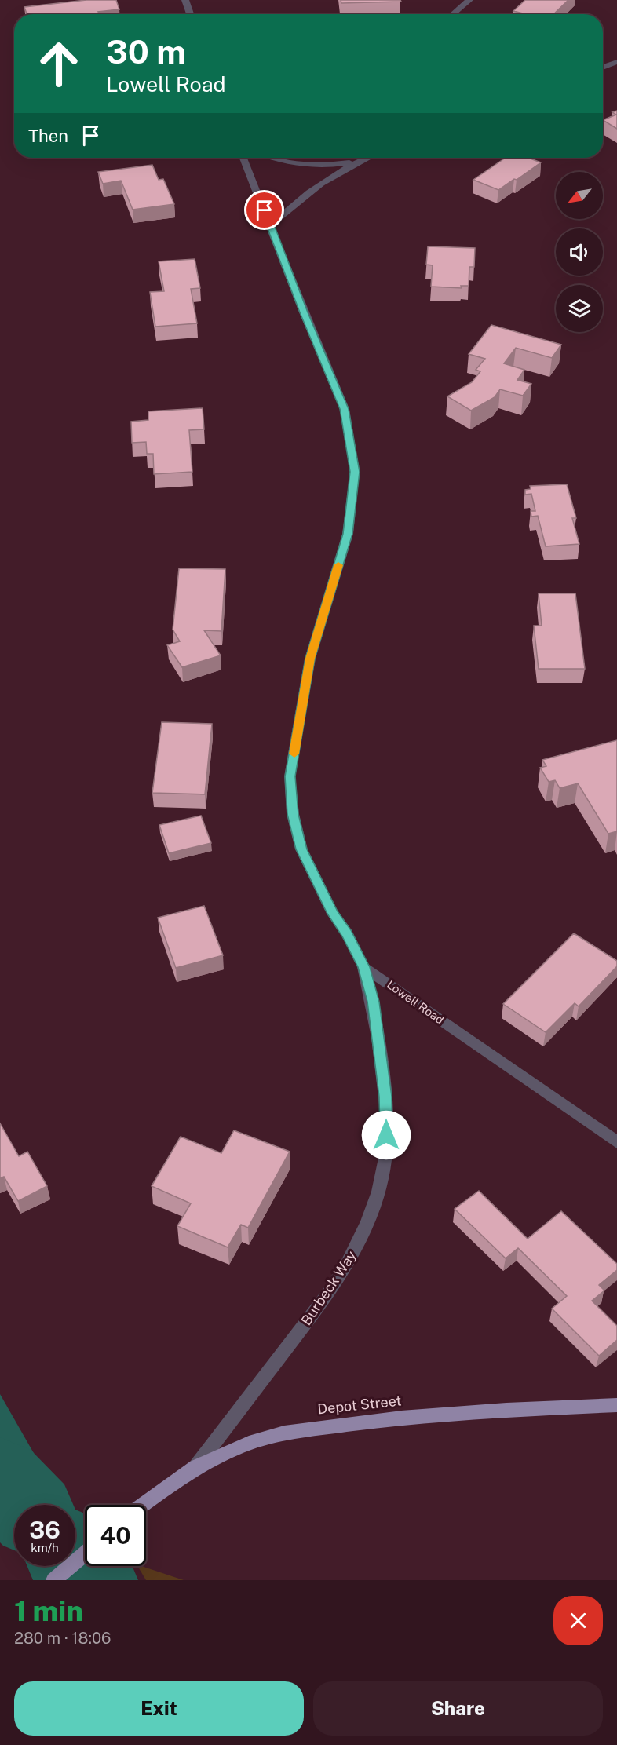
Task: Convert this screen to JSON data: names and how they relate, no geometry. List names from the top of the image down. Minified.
{"streets":{"main road":["Depot Street"],"street":["Lowell Road","Burbeck Way"]},"crossings":[["Lowell Road","Burbeck Way"],["Burbeck Way","Depot Street"]],"north":"bottom left","page":{"turn":["30 m","Lowell Road"],"then":"Then","speed":"36 km/h","limit":"40","heading":["1 min","280 m · 18:06"],"buttons":["Exit","Share"]}}
